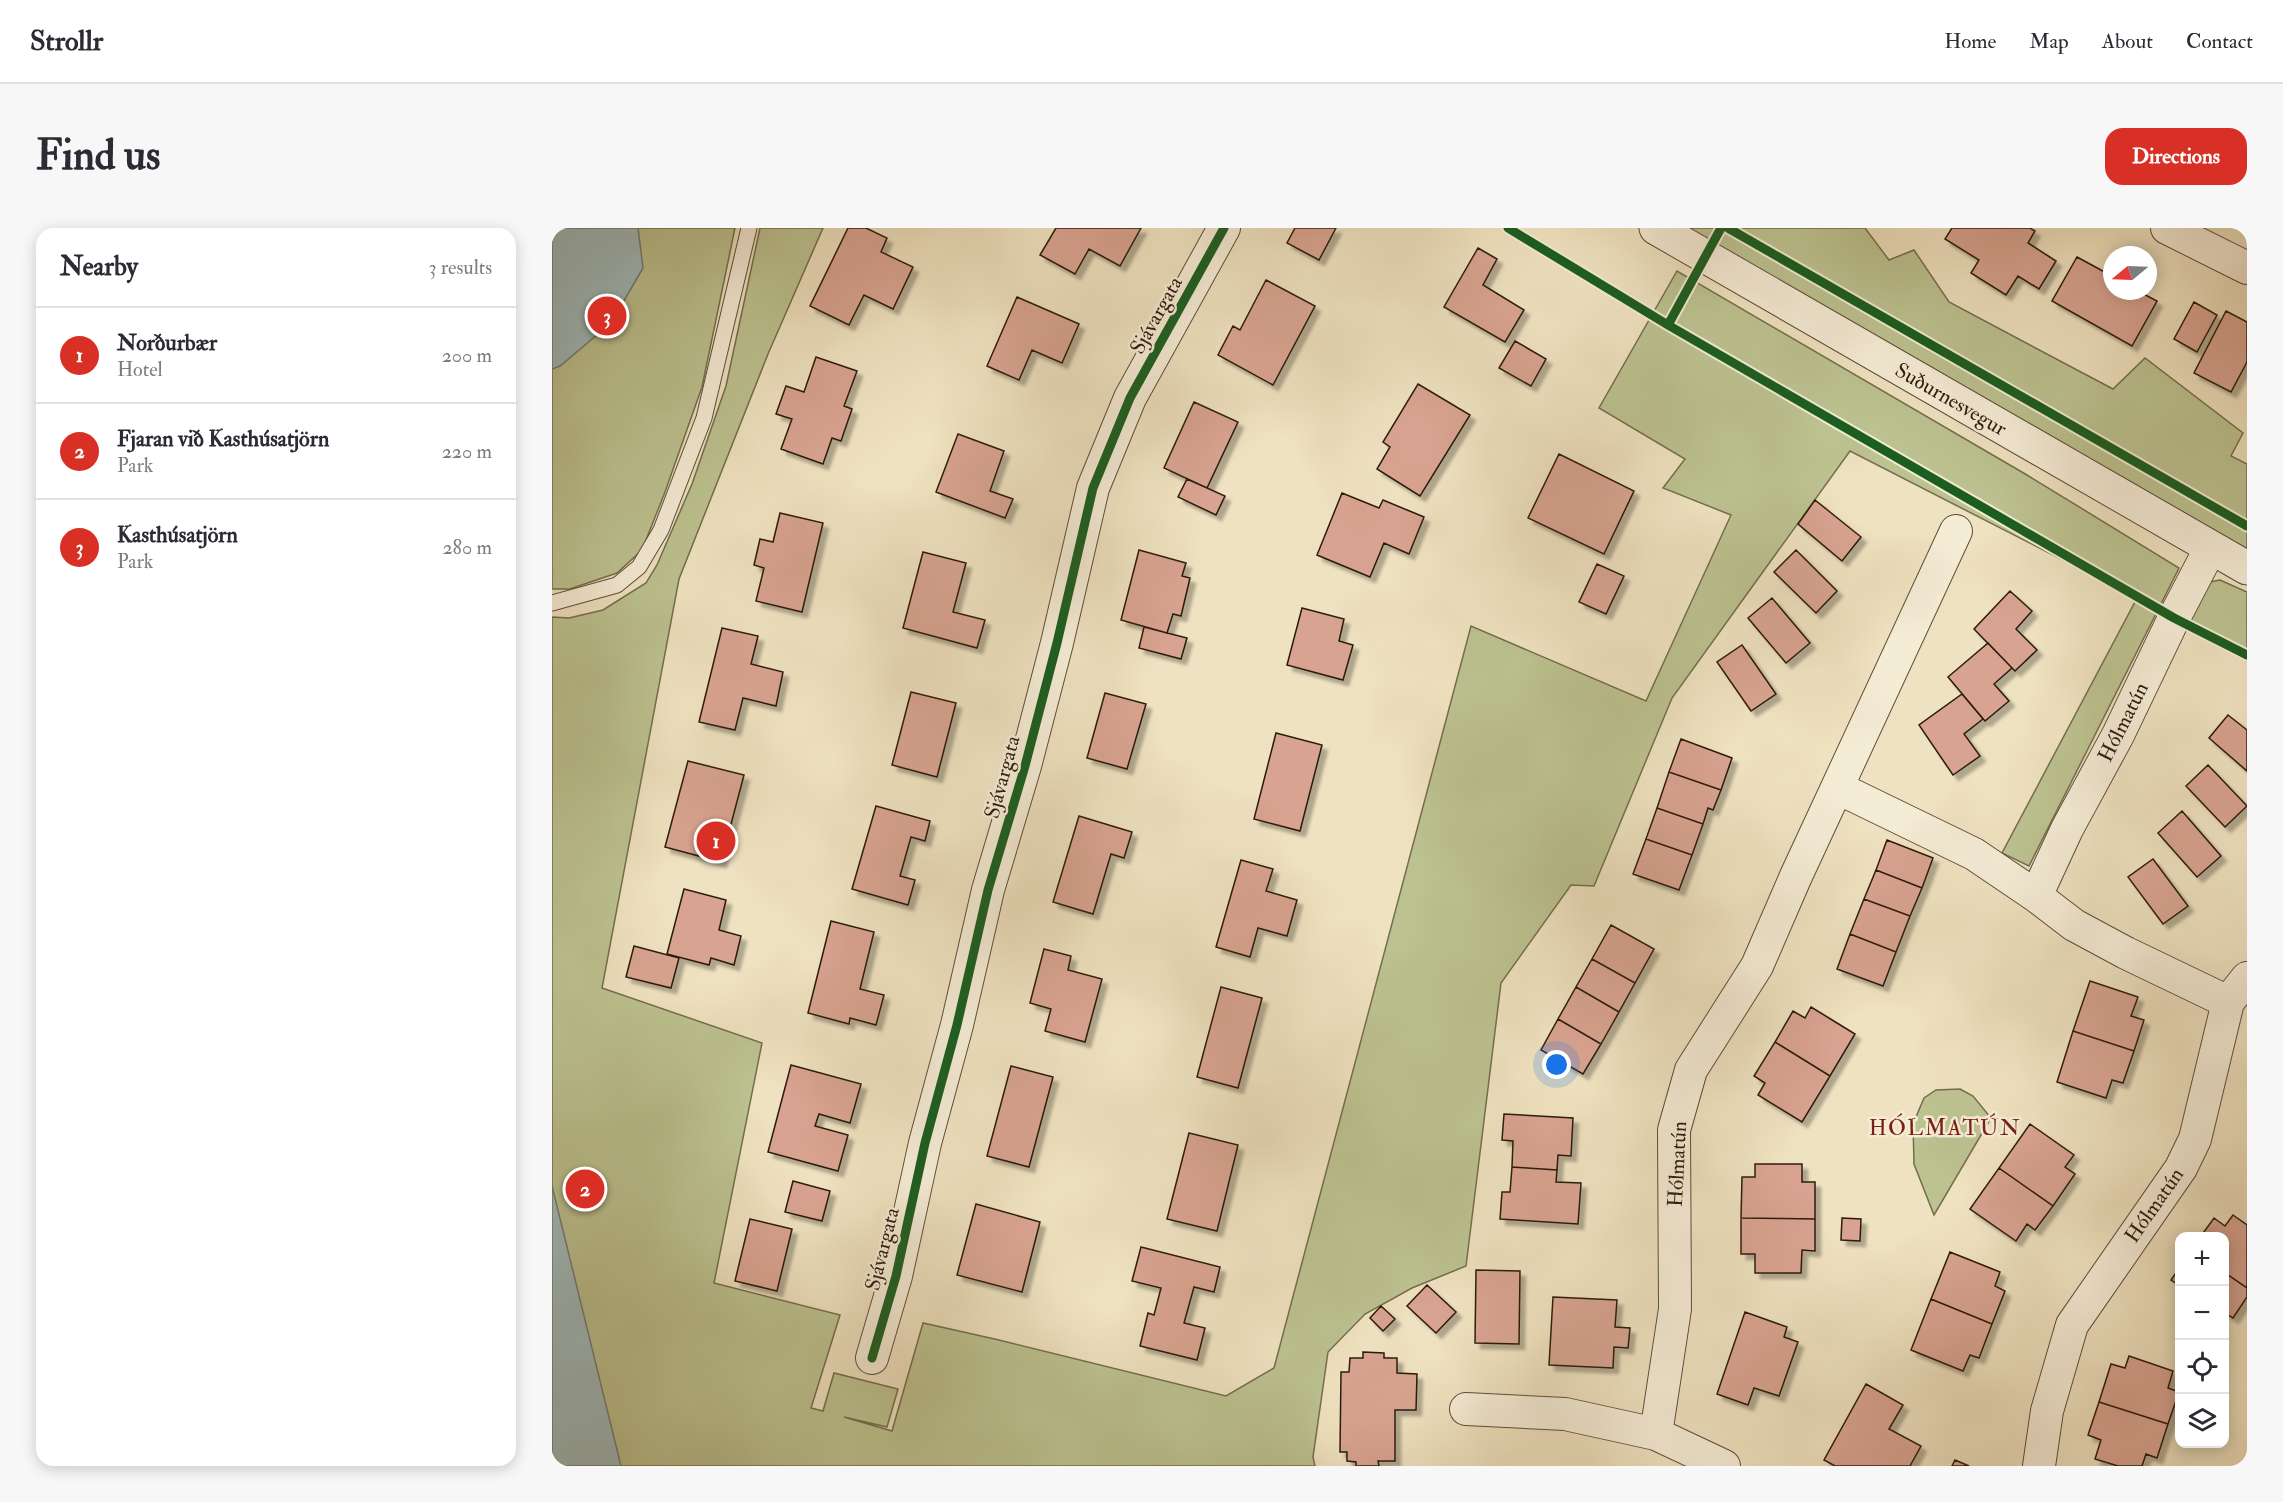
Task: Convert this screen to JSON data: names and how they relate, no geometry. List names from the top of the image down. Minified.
{"streets":{"street":["Sjávargata","Suðurnesvegur","Hólmatún"]},"crossings":[["Suðurnesvegur","Hólmatún"]],"districts":["HÓLMATÚN"],"north":"left","page":{"header":"Strollr","nav":["Home","Map","About","Contact"],"buttons":"Directions","title":"Find us","heading":["Nearby","3 results"],"pins":["3","1","2"],"list":[{"mark":"1","name":"Norðurbær","note":"Hotel","value":"200 m"},{"mark":"2","name":"Fjaran við Kasthúsatjörn","note":"Park","value":"220 m"},{"mark":"3","name":"Kasthúsatjörn","note":"Park","value":"280 m"}],"map_buttons":["+","−"]}}
